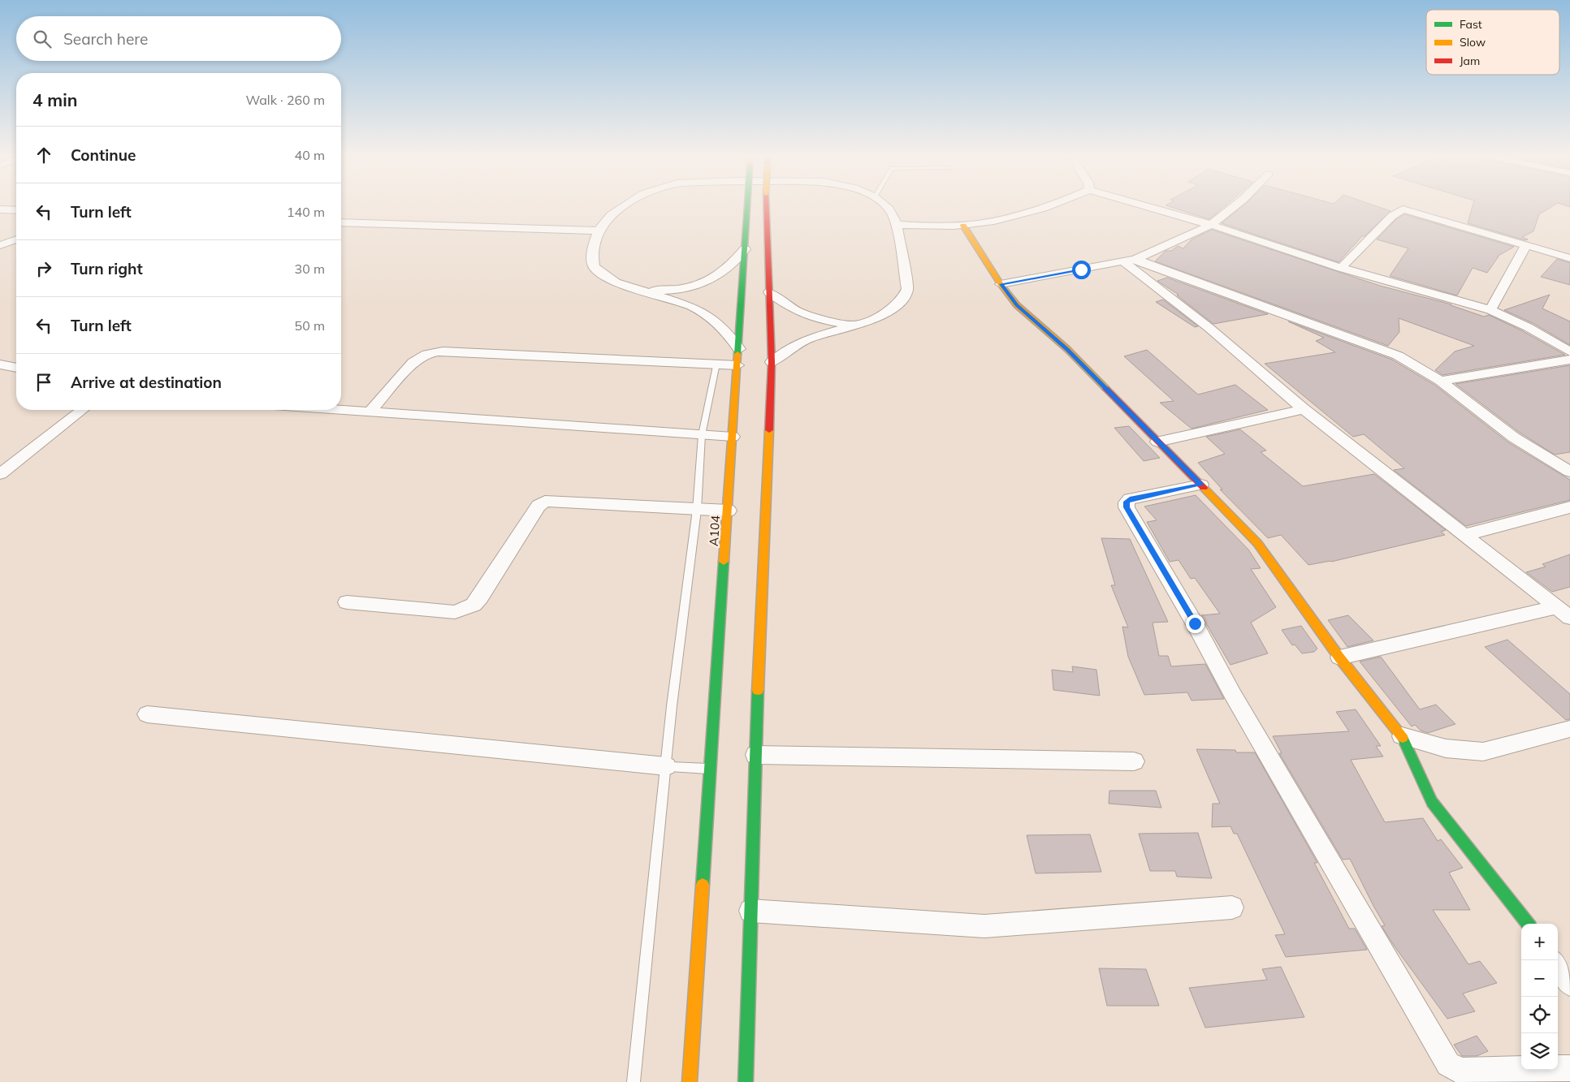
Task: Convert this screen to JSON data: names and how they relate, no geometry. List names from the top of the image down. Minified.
{"streets":{"main road":["A104"]},"legend":["Fast","Slow","Jam"],"page":{"search":"Search here","heading":["4 min","Walk · 260 m"],"list":[["Continue","40 m"],["Turn left","140 m"],["Turn right","30 m"],["Turn left","50 m"],"Arrive at destination"],"map_buttons":["+","−"]}}
